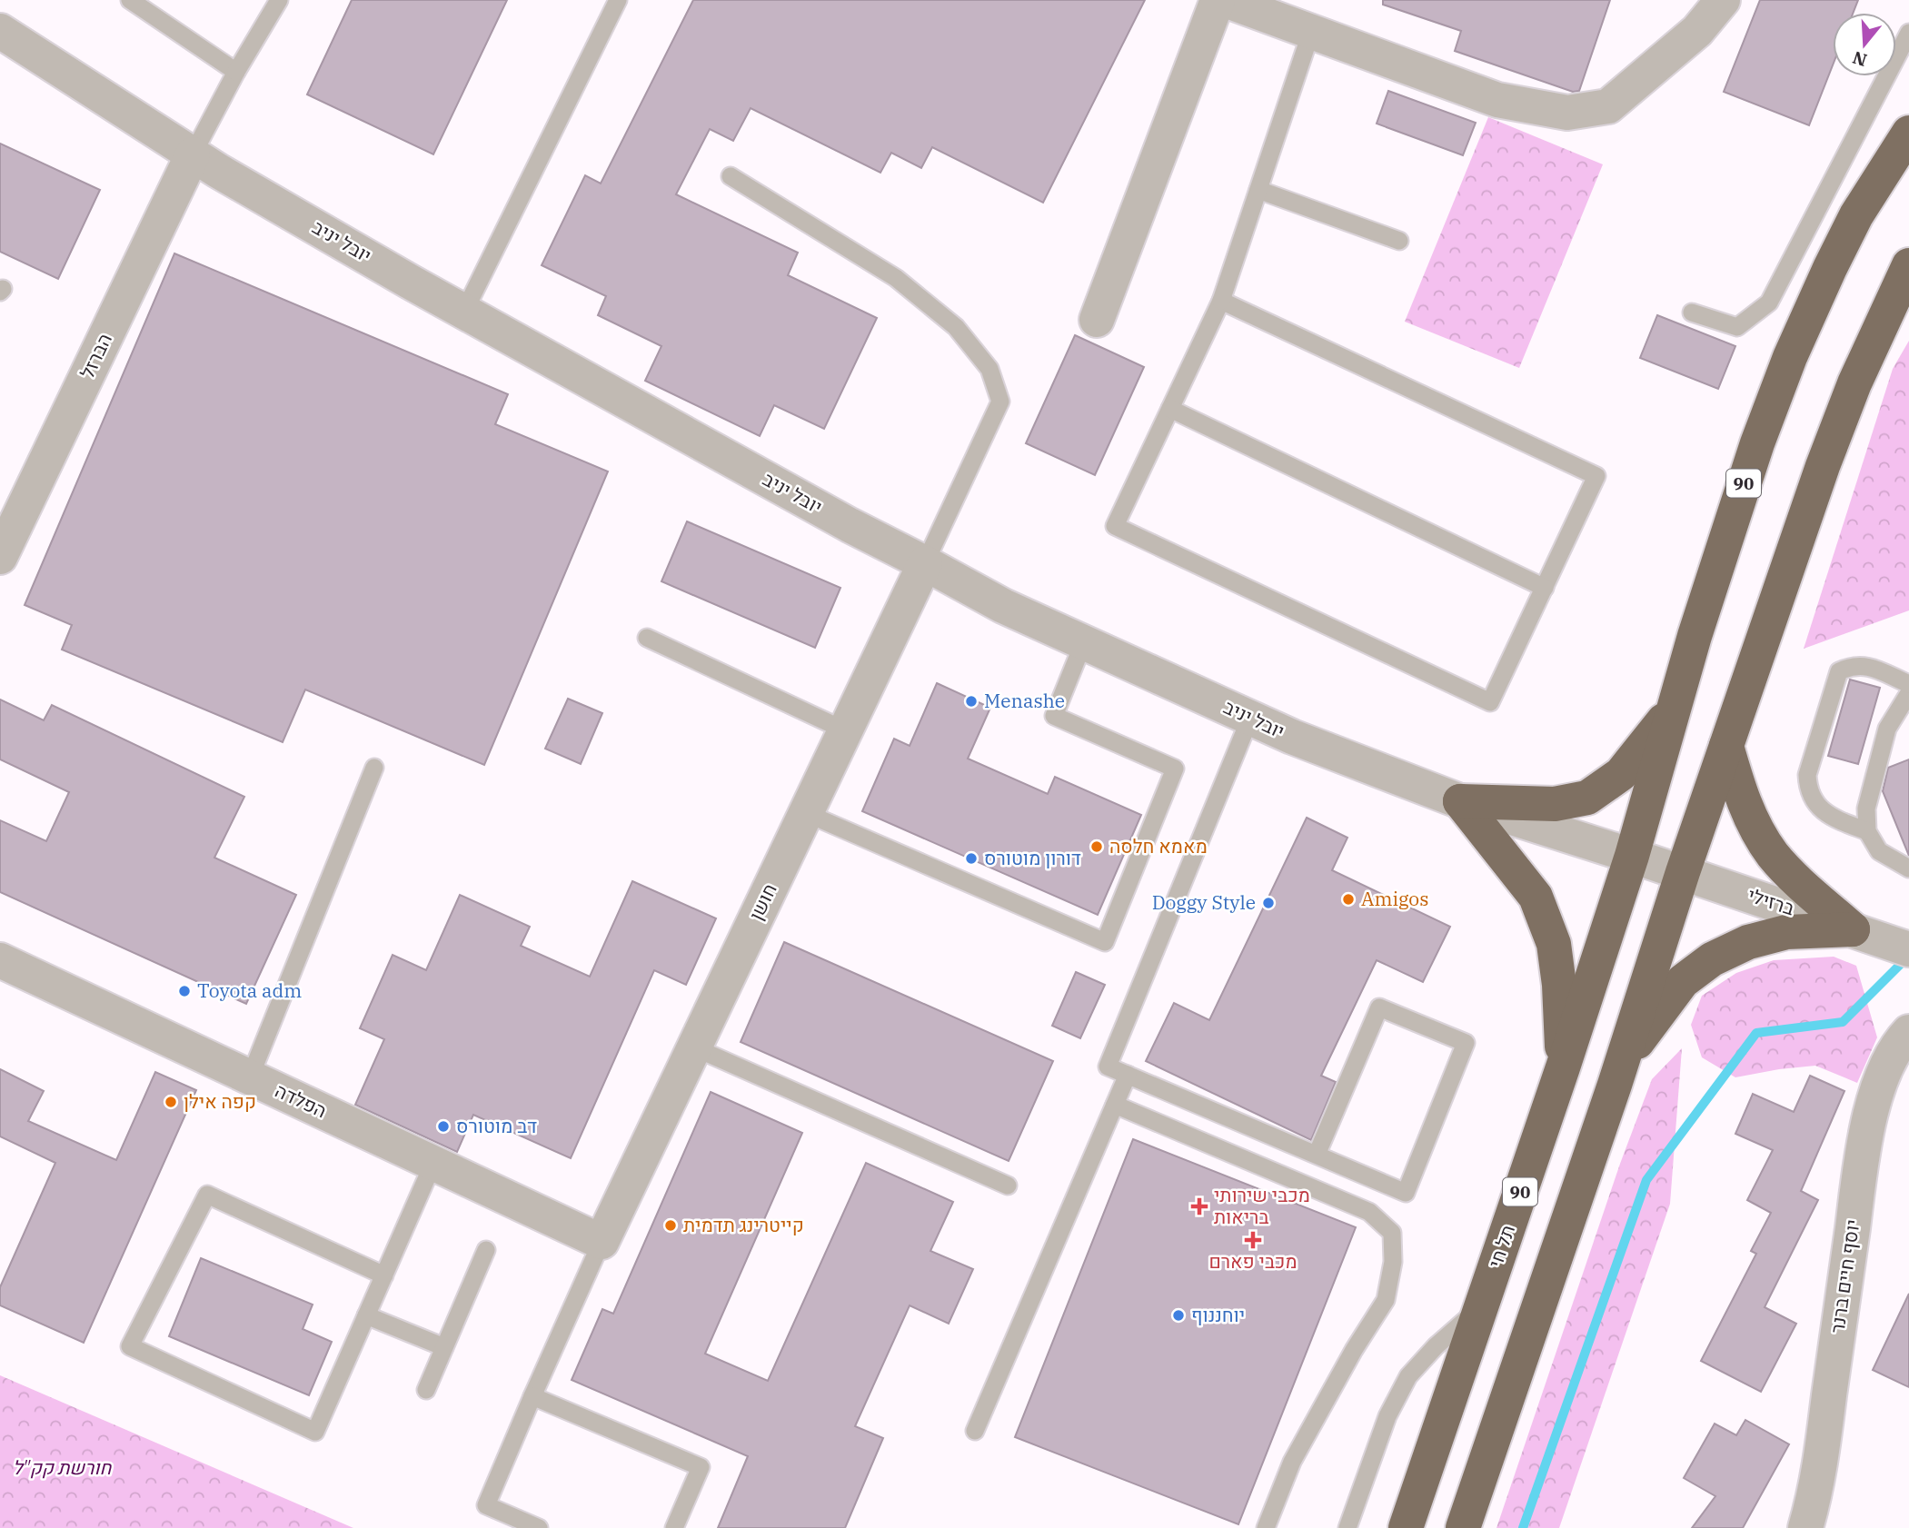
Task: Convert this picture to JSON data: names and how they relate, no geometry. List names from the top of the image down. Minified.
{"streets":{"highway":["90","תל חי"],"street":["יובל יניב","הברזל","חושן","ברזילי","הפלדה","יוסף חיים ברנר"]},"crossings":[["יובל יניב","הברזל"],["יובל יניב","90"],["יובל יניב","חושן"],["יובל יניב","ברזילי"],["יובל יניב","תל חי"],["90","ברזילי"],["90","תל חי"],["חושן","הפלדה"],["ברזילי","תל חי"]],"parks":["חורשת קק\"ל"],"places":{"other":["Menashe","מאמא חלסה","דורון מוטורס","Amigos","Doggy Style","Toyota adm","קפה אילן","דב מוטורס","קייטרינג תדמית","יוחננוף"],"health":["מכבי שירותי בריאות","מכבי פארם"]},"north":"bottom"}
